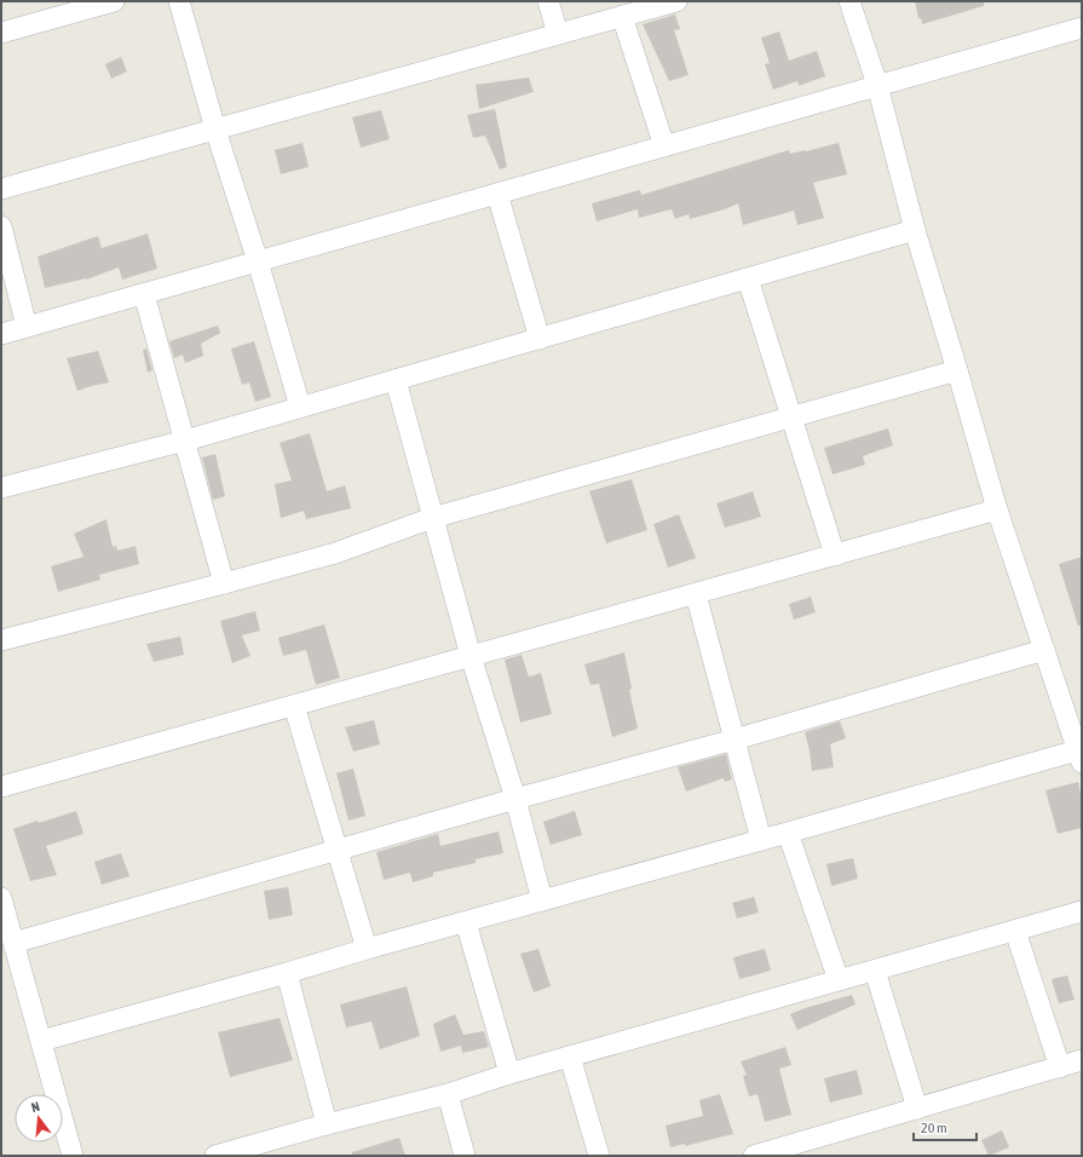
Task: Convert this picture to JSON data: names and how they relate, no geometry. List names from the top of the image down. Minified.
{"scale_bar":"20 m","north":"top"}
